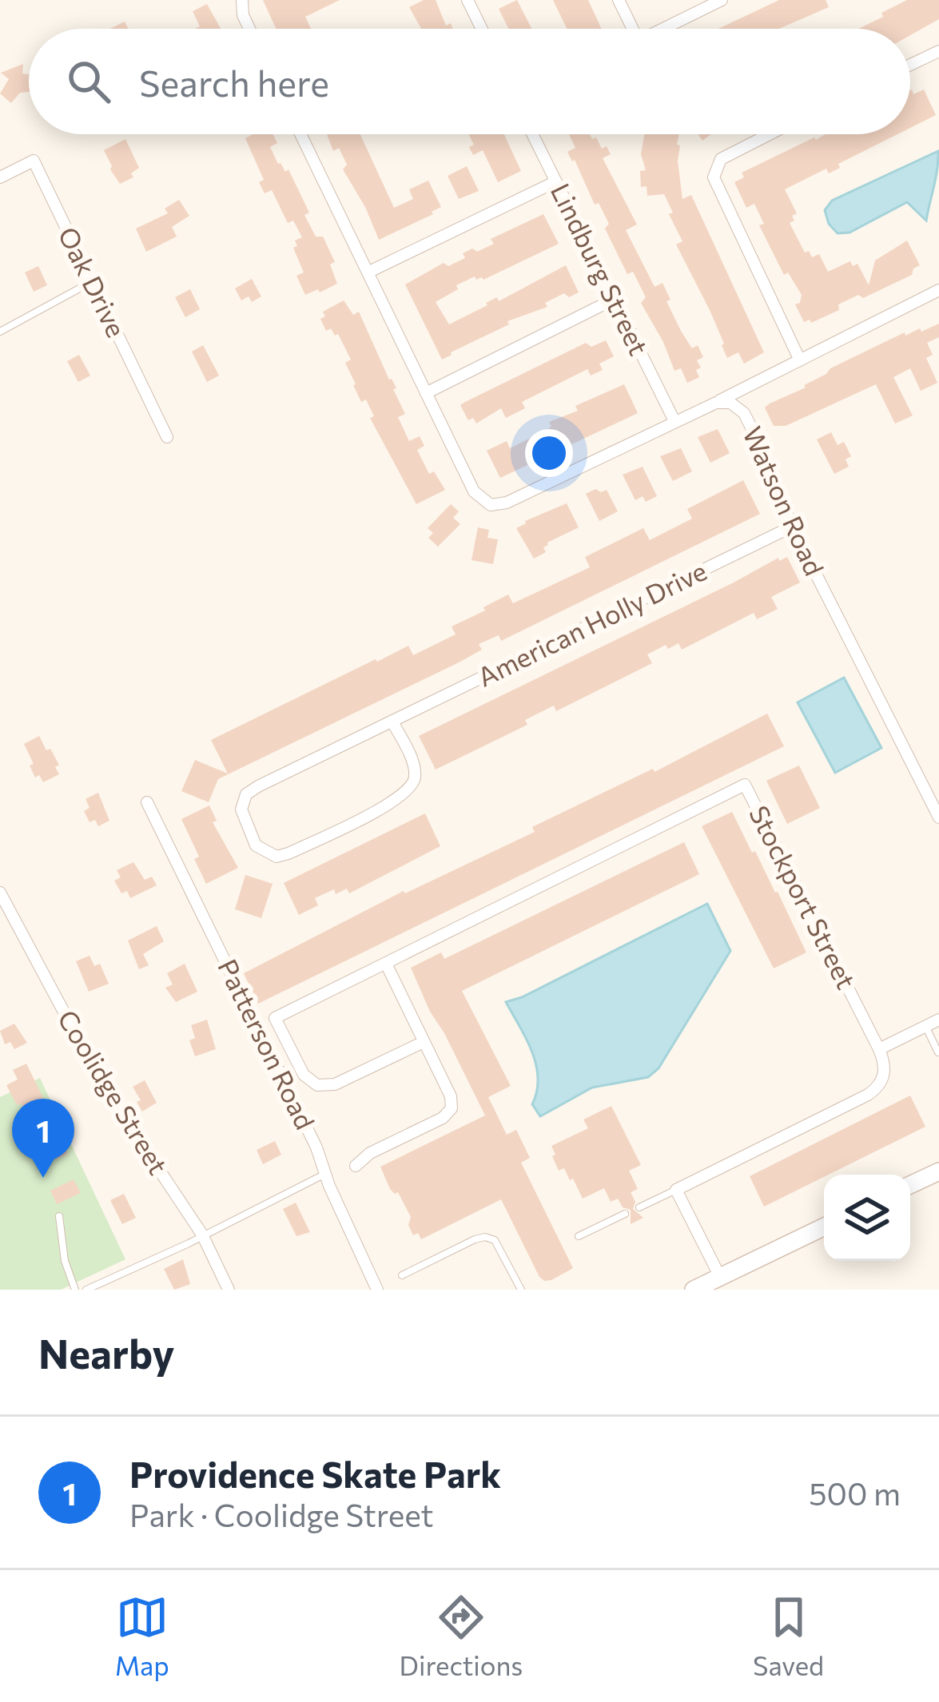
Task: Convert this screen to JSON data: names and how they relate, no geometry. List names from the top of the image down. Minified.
{"streets":{"street":["Lindburg Street","Oak Drive","Watson Road","American Holly Drive","Stockport Street","Patterson Road","Coolidge Street"]},"crossings":[["Lindburg Street","Watson Road"],["Watson Road","American Holly Drive"]],"page":{"search":"Search here","pins":"1","heading":"Nearby","list":[{"mark":"1","name":"Providence Skate Park","note":"Park · Coolidge Street","value":"500 m"}],"nav":["Map","Directions","Saved"]}}
